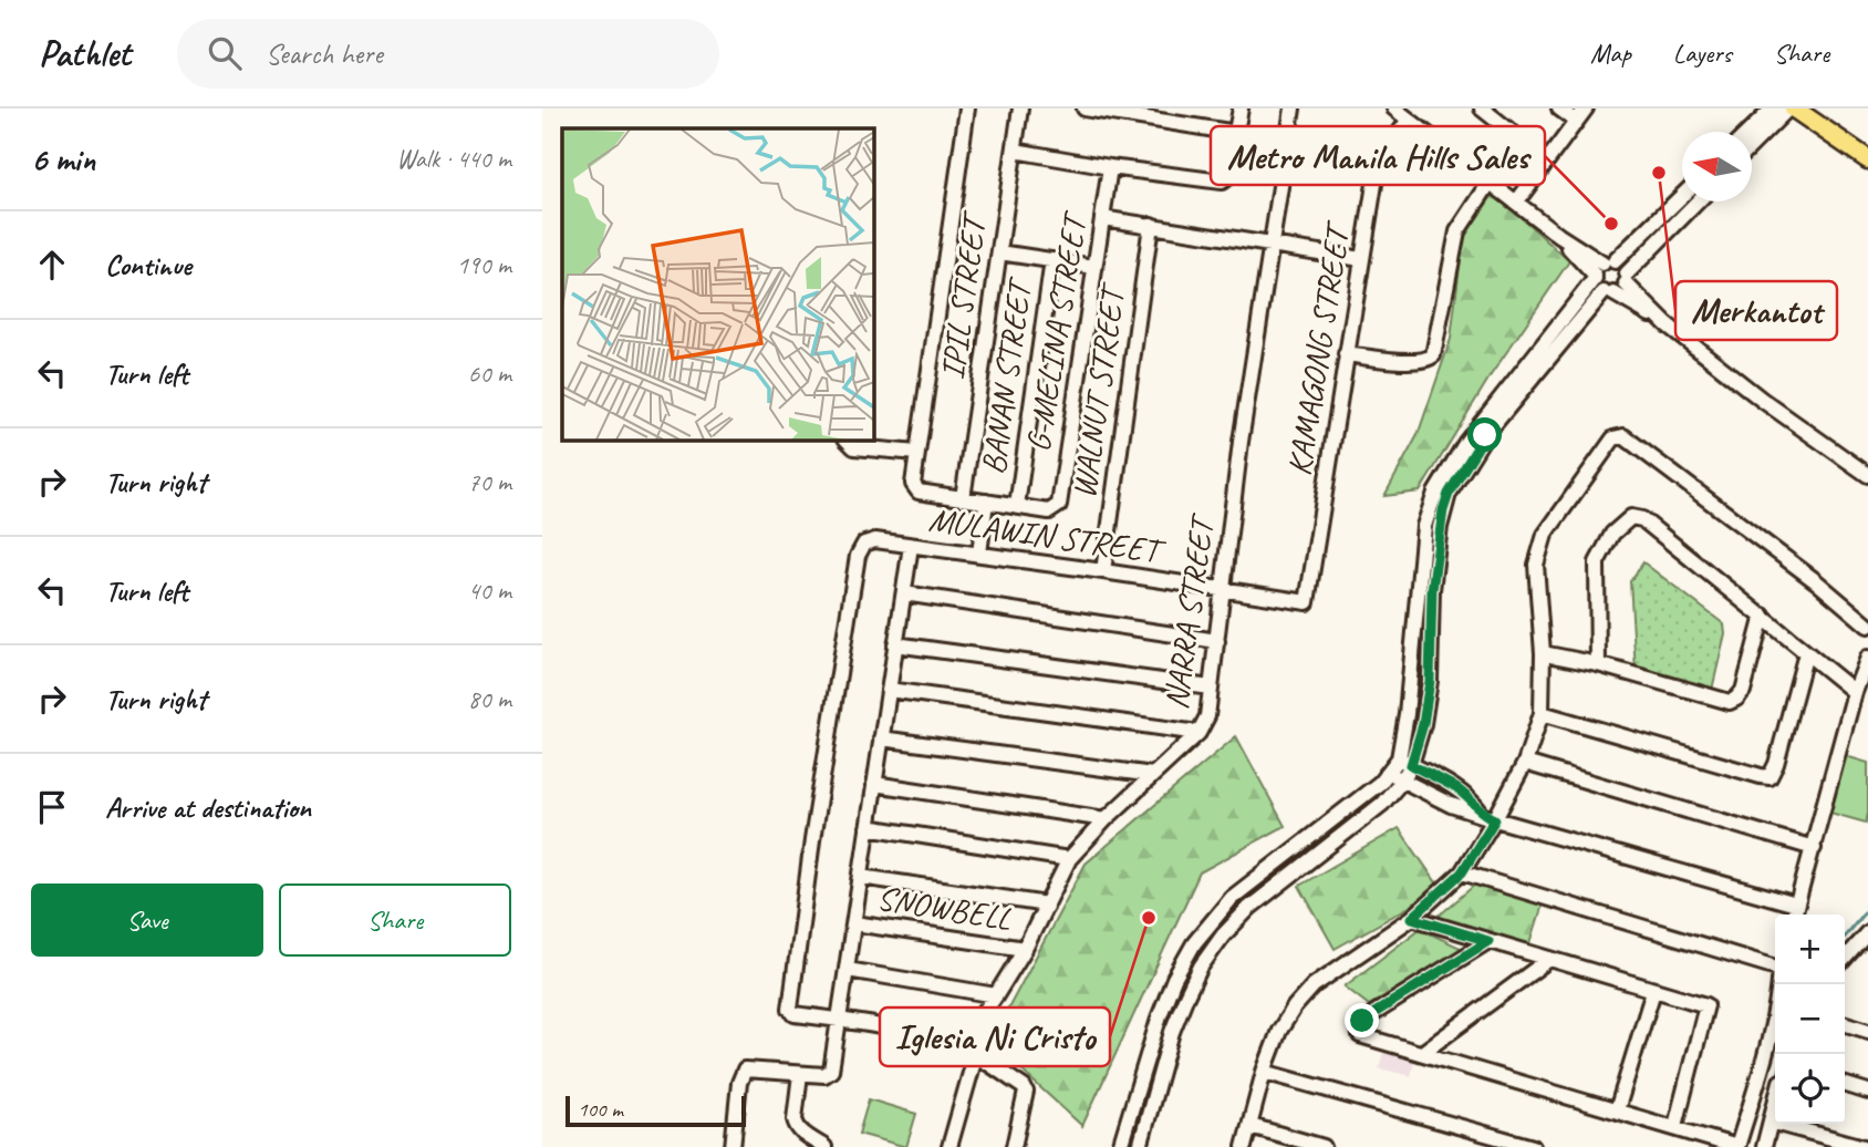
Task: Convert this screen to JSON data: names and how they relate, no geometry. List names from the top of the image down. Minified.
{"streets":{"street":["IPIL STREET","G-MELINA STREET","KAMAGONG STREET","BANAN STREET","WALNUT STREET","MULAWIN STREET","NARRA STREET","SNOWBELL"]},"crossings":[["G-MELINA STREET","BANAN STREET"],["KAMAGONG STREET","MULAWIN STREET"],["WALNUT STREET","MULAWIN STREET"],["MULAWIN STREET","NARRA STREET"],["NARRA STREET","SNOWBELL"]],"places":["Merkantot","Metro Manila Hills Sales","Iglesia Ni Cristo"],"scale_bar":"100 m","north":"left","page":{"header":"Pathlet","search":"Search here","nav":["Map","Layers","Share"],"heading":["6 min","Walk · 440 m"],"list":[["Continue","190 m"],["Turn left","60 m"],["Turn right","70 m"],["Turn left","40 m"],["Turn right","80 m"],"Arrive at destination"],"buttons":["Save","Share"],"map_buttons":["+","−"],"scale":"100 m"}}
